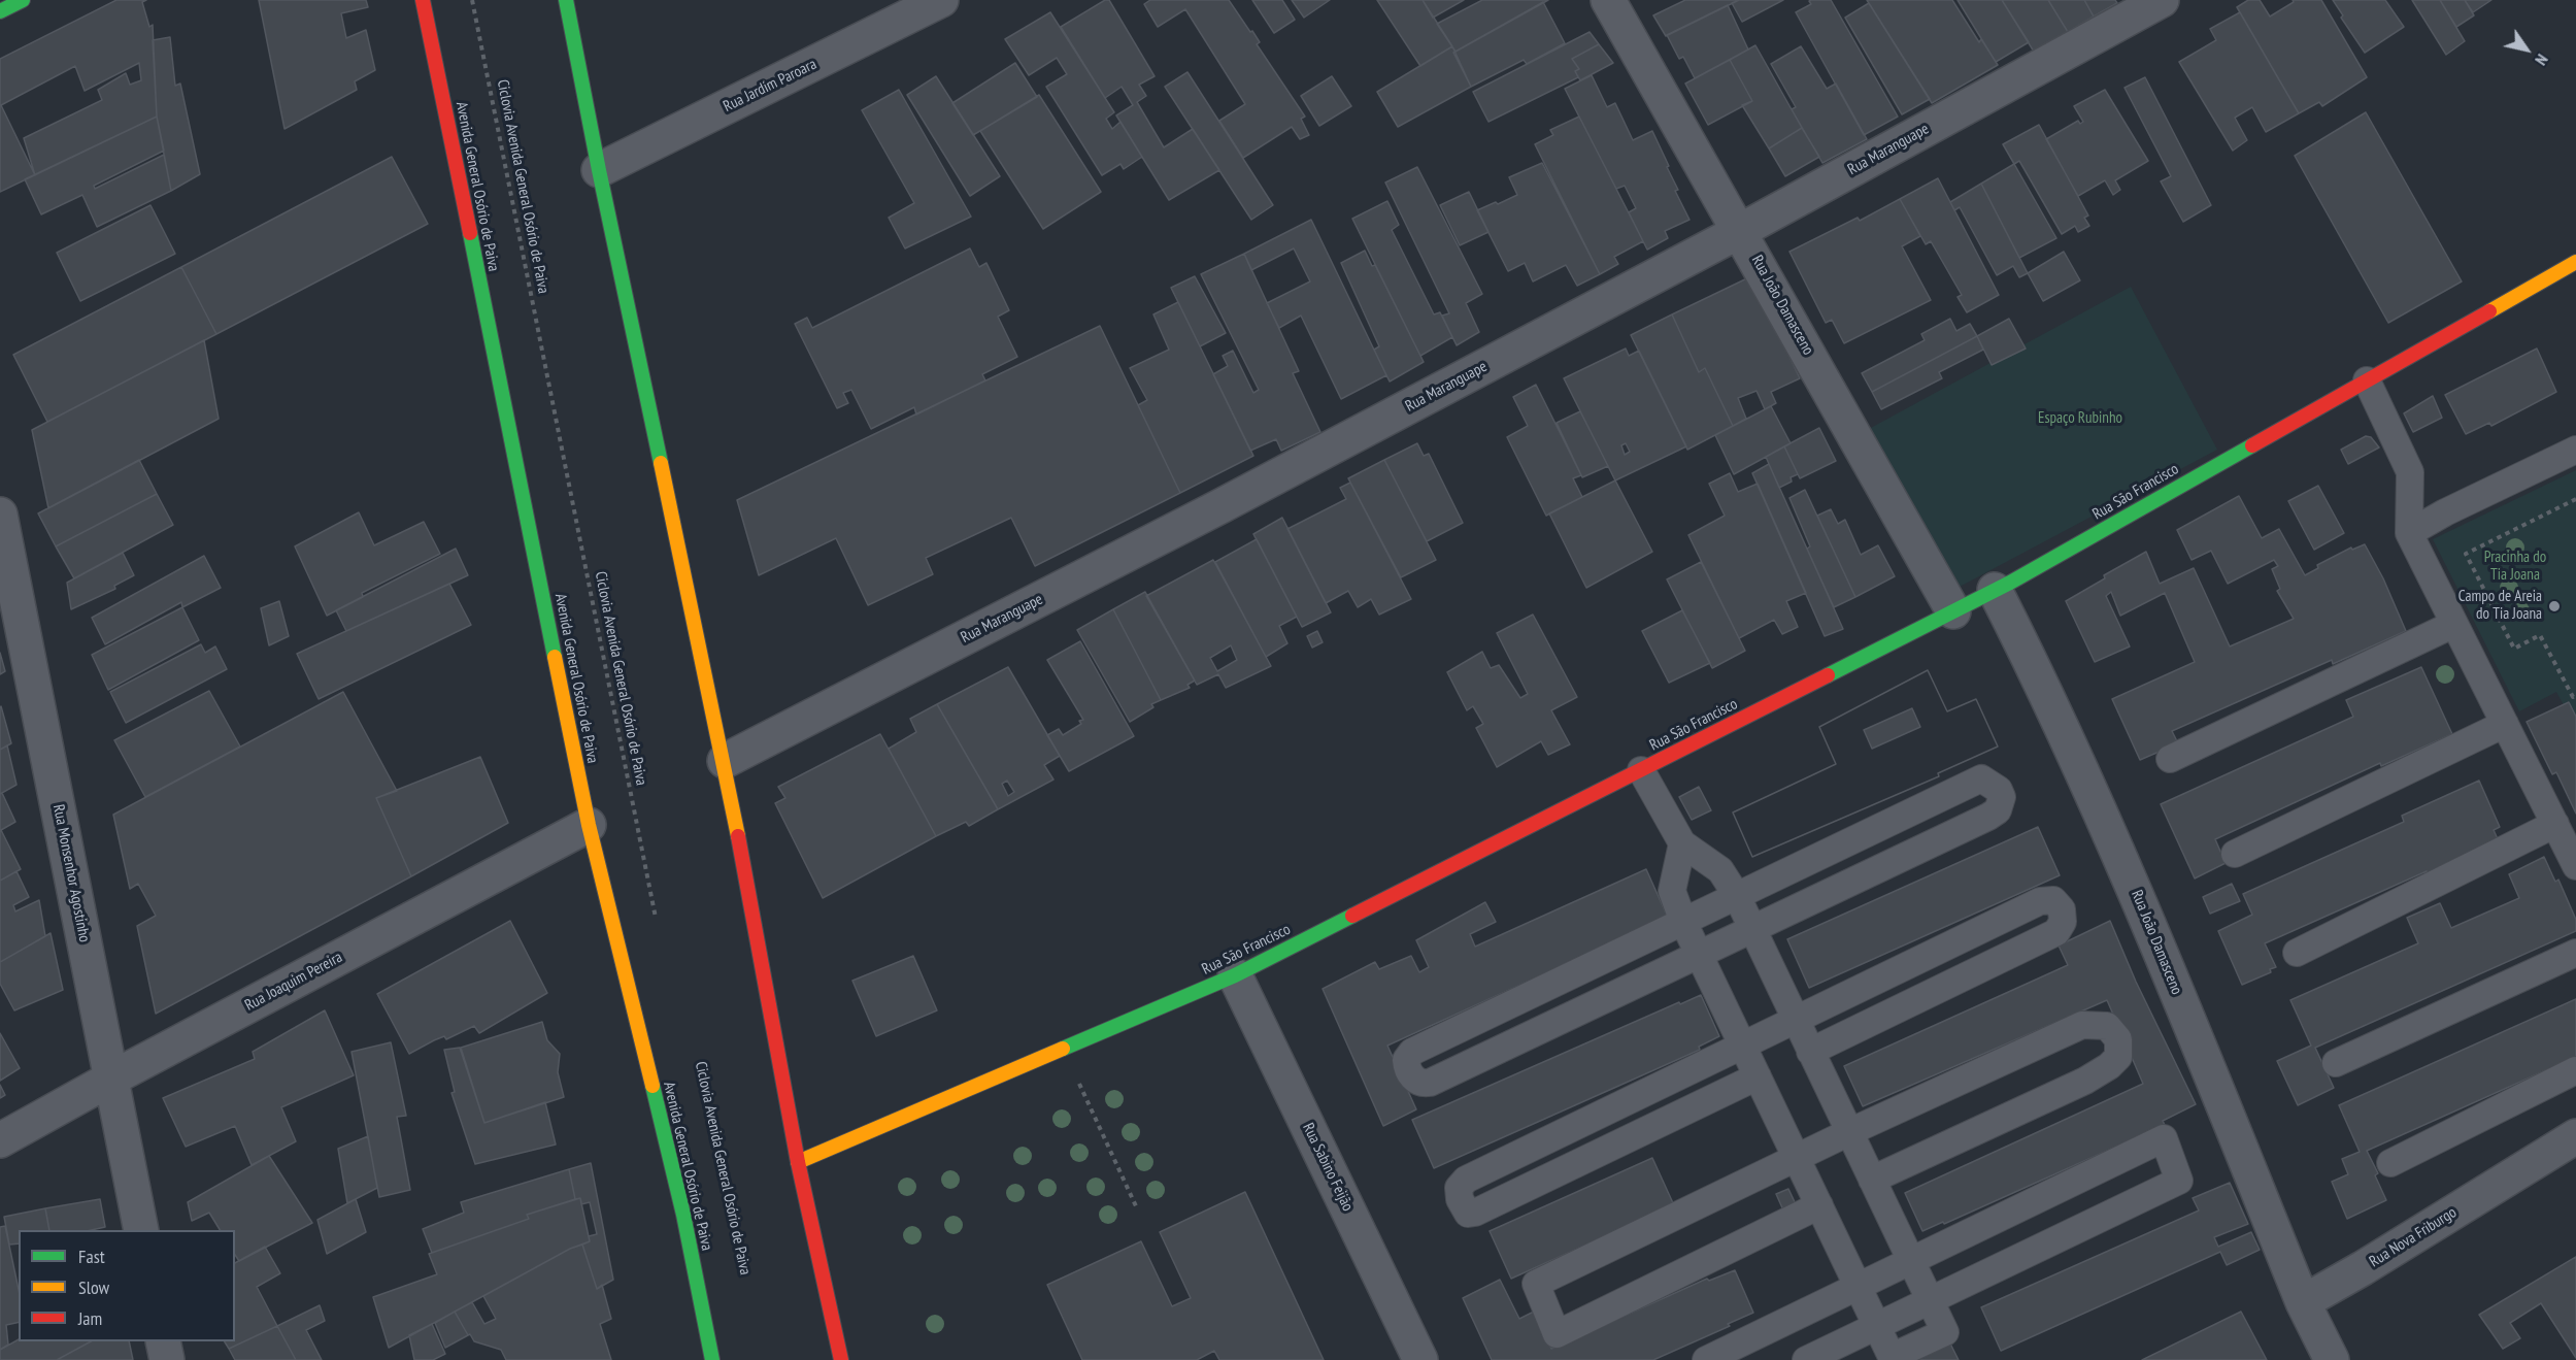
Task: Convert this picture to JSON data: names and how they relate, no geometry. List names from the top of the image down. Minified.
{"streets":{"main road":["Avenida General Osório de Paiva","Rua São Francisco"],"street":["Rua Jardim Paroara","Rua Maranguape","Rua João Damasceno","Rua Monsenhor Agostinho","Rua Joaquim Pereira","Rua Sabino Feijão","Rua Nova Friburgo"],"path":["Ciclovia Avenida General Osório de Paiva"]},"crossings":[["Rua Maranguape","Rua João Damasceno"],["Avenida General Osório de Paiva","Rua Joaquim Pereira"],["Rua João Damasceno","Rua São Francisco"],["Rua João Damasceno","Rua Nova Friburgo"],["Rua São Francisco","Rua Sabino Feijão"],["Rua Monsenhor Agostinho","Rua Joaquim Pereira"]],"parks":["Espaço Rubinho","Pracinha do Tia Joana"],"places":["Campo de Areia do Tia Joana"],"legend":["Fast","Slow","Jam"],"north":"bottom right"}
